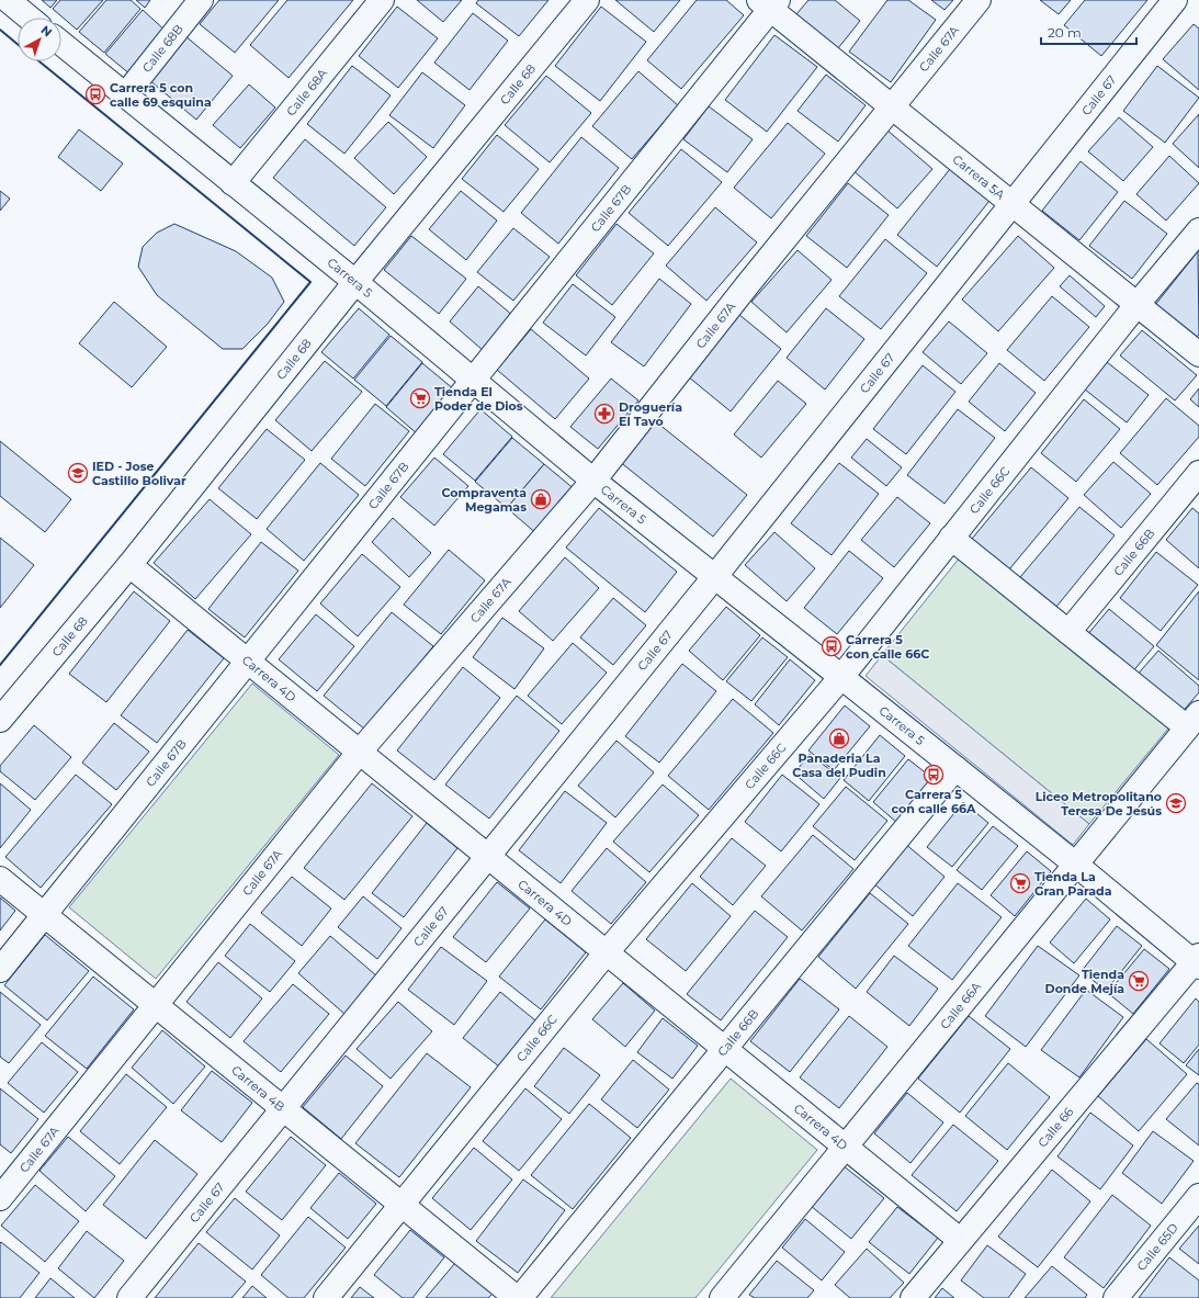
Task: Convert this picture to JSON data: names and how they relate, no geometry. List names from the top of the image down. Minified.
{"streets":{"street":["Calle 68B","Calle 67A","Calle 68","Calle 68A","Calle 67","Carrera 5A","Calle 67B","Carrera 5","Calle 66C","Calle 66B","Carrera 4D","Calle 66A","Carrera 4B","Calle 66","Calle 65D"]},"crossings":[["Calle 68B","Carrera 5"],["Calle 67A","Carrera 5A"],["Calle 67A","Carrera 5"],["Calle 67A","Carrera 4D"],["Calle 67A","Carrera 4B"],["Calle 68","Carrera 5"],["Calle 68","Carrera 4D"],["Calle 68A","Carrera 5"],["Calle 67","Carrera 5A"],["Calle 67","Carrera 5"],["Calle 67","Carrera 4D"],["Calle 67","Carrera 4B"],["Carrera 5A","Calle 67B"],["Carrera 5A","Calle 66C"],["Calle 67B","Carrera 5"],["Calle 67B","Carrera 4D"],["Calle 67B","Carrera 4B"],["Carrera 5","Calle 66C"],["Carrera 5","Calle 66B"],["Carrera 5","Calle 66A"],["Carrera 5","Calle 66"],["Calle 66C","Carrera 4D"],["Calle 66C","Carrera 4B"],["Calle 66B","Carrera 4D"],["Carrera 4D","Calle 66A"],["Carrera 4D","Calle 66"]],"places":{"bus stop":["Carrera 5 con calle 69 esquina","Carrera 5 con calle 66C","Carrera 5 con calle 66A"],"supermarket":["Tienda El Poder de Dios","Tienda La Gran Parada","Tienda Donde Mejía"],"pharmacy":["Droguería El Tavo"],"school or university":["IED - Jose Castillo Bolivar","Liceo Metropolitano Teresa De Jesús"],"shop":["Compraventa Megamas","Panaderia La Casa del Pudin"]},"scale_bar":"20 m","north":"top right"}
